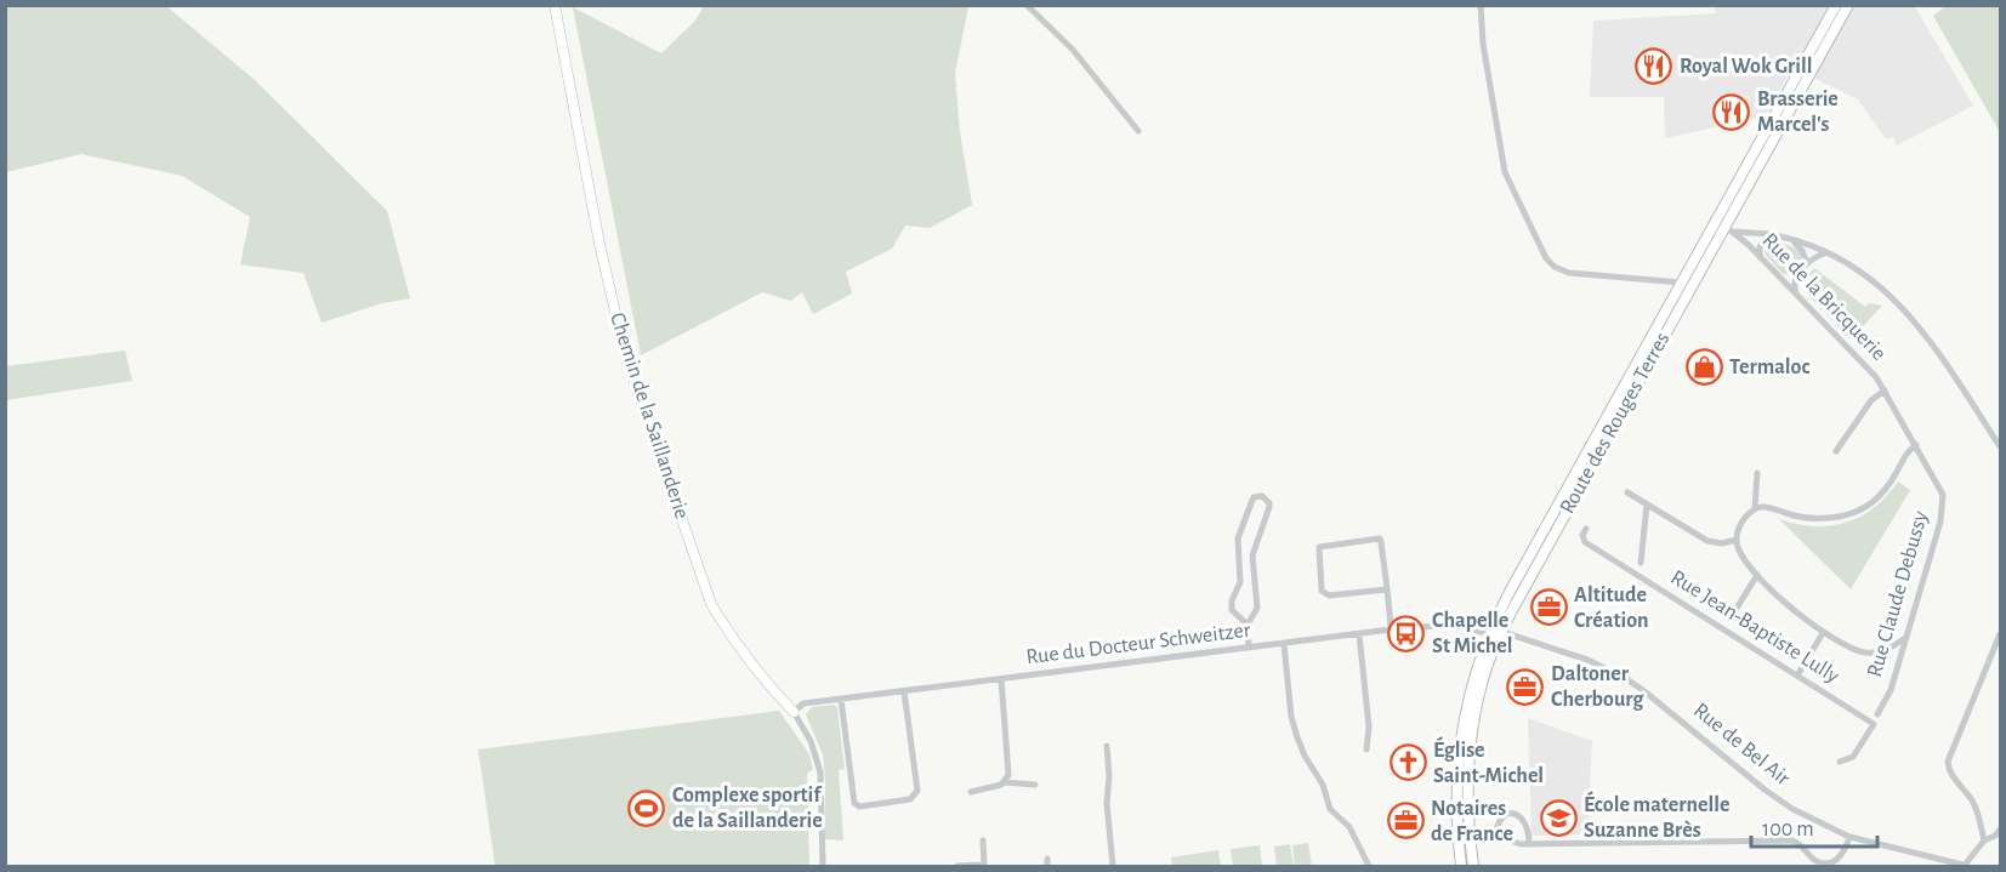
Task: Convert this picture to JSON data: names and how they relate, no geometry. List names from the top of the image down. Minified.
{"streets":{"main road":["Route des Rouges Terres"],"street":["Rue de la Bricquerie","Chemin de la Saillanderie","Rue Claude Debussy","Rue Jean-Baptiste Lully","Rue du Docteur Schweitzer","Rue de Bel Air"]},"crossings":[["Rue de la Bricquerie","Route des Rouges Terres"],["Rue de la Bricquerie","Rue Claude Debussy"],["Chemin de la Saillanderie","Rue du Docteur Schweitzer"],["Route des Rouges Terres","Rue du Docteur Schweitzer"],["Route des Rouges Terres","Rue de Bel Air"],["Rue du Docteur Schweitzer","Rue de Bel Air"]],"places":{"restaurant":["Royal Wok Grill","Brasserie Marcel's"],"shop":["Termaloc"],"office":["Altitude Création","Daltoner Cherbourg","Notaires de France"],"bus stop":["Chapelle St Michel"],"church":["Église Saint-Michel"],"sports":["Complexe sportif de la Saillanderie"],"school or university":["École maternelle Suzanne Brès"]},"scale_bar":"100 m"}
